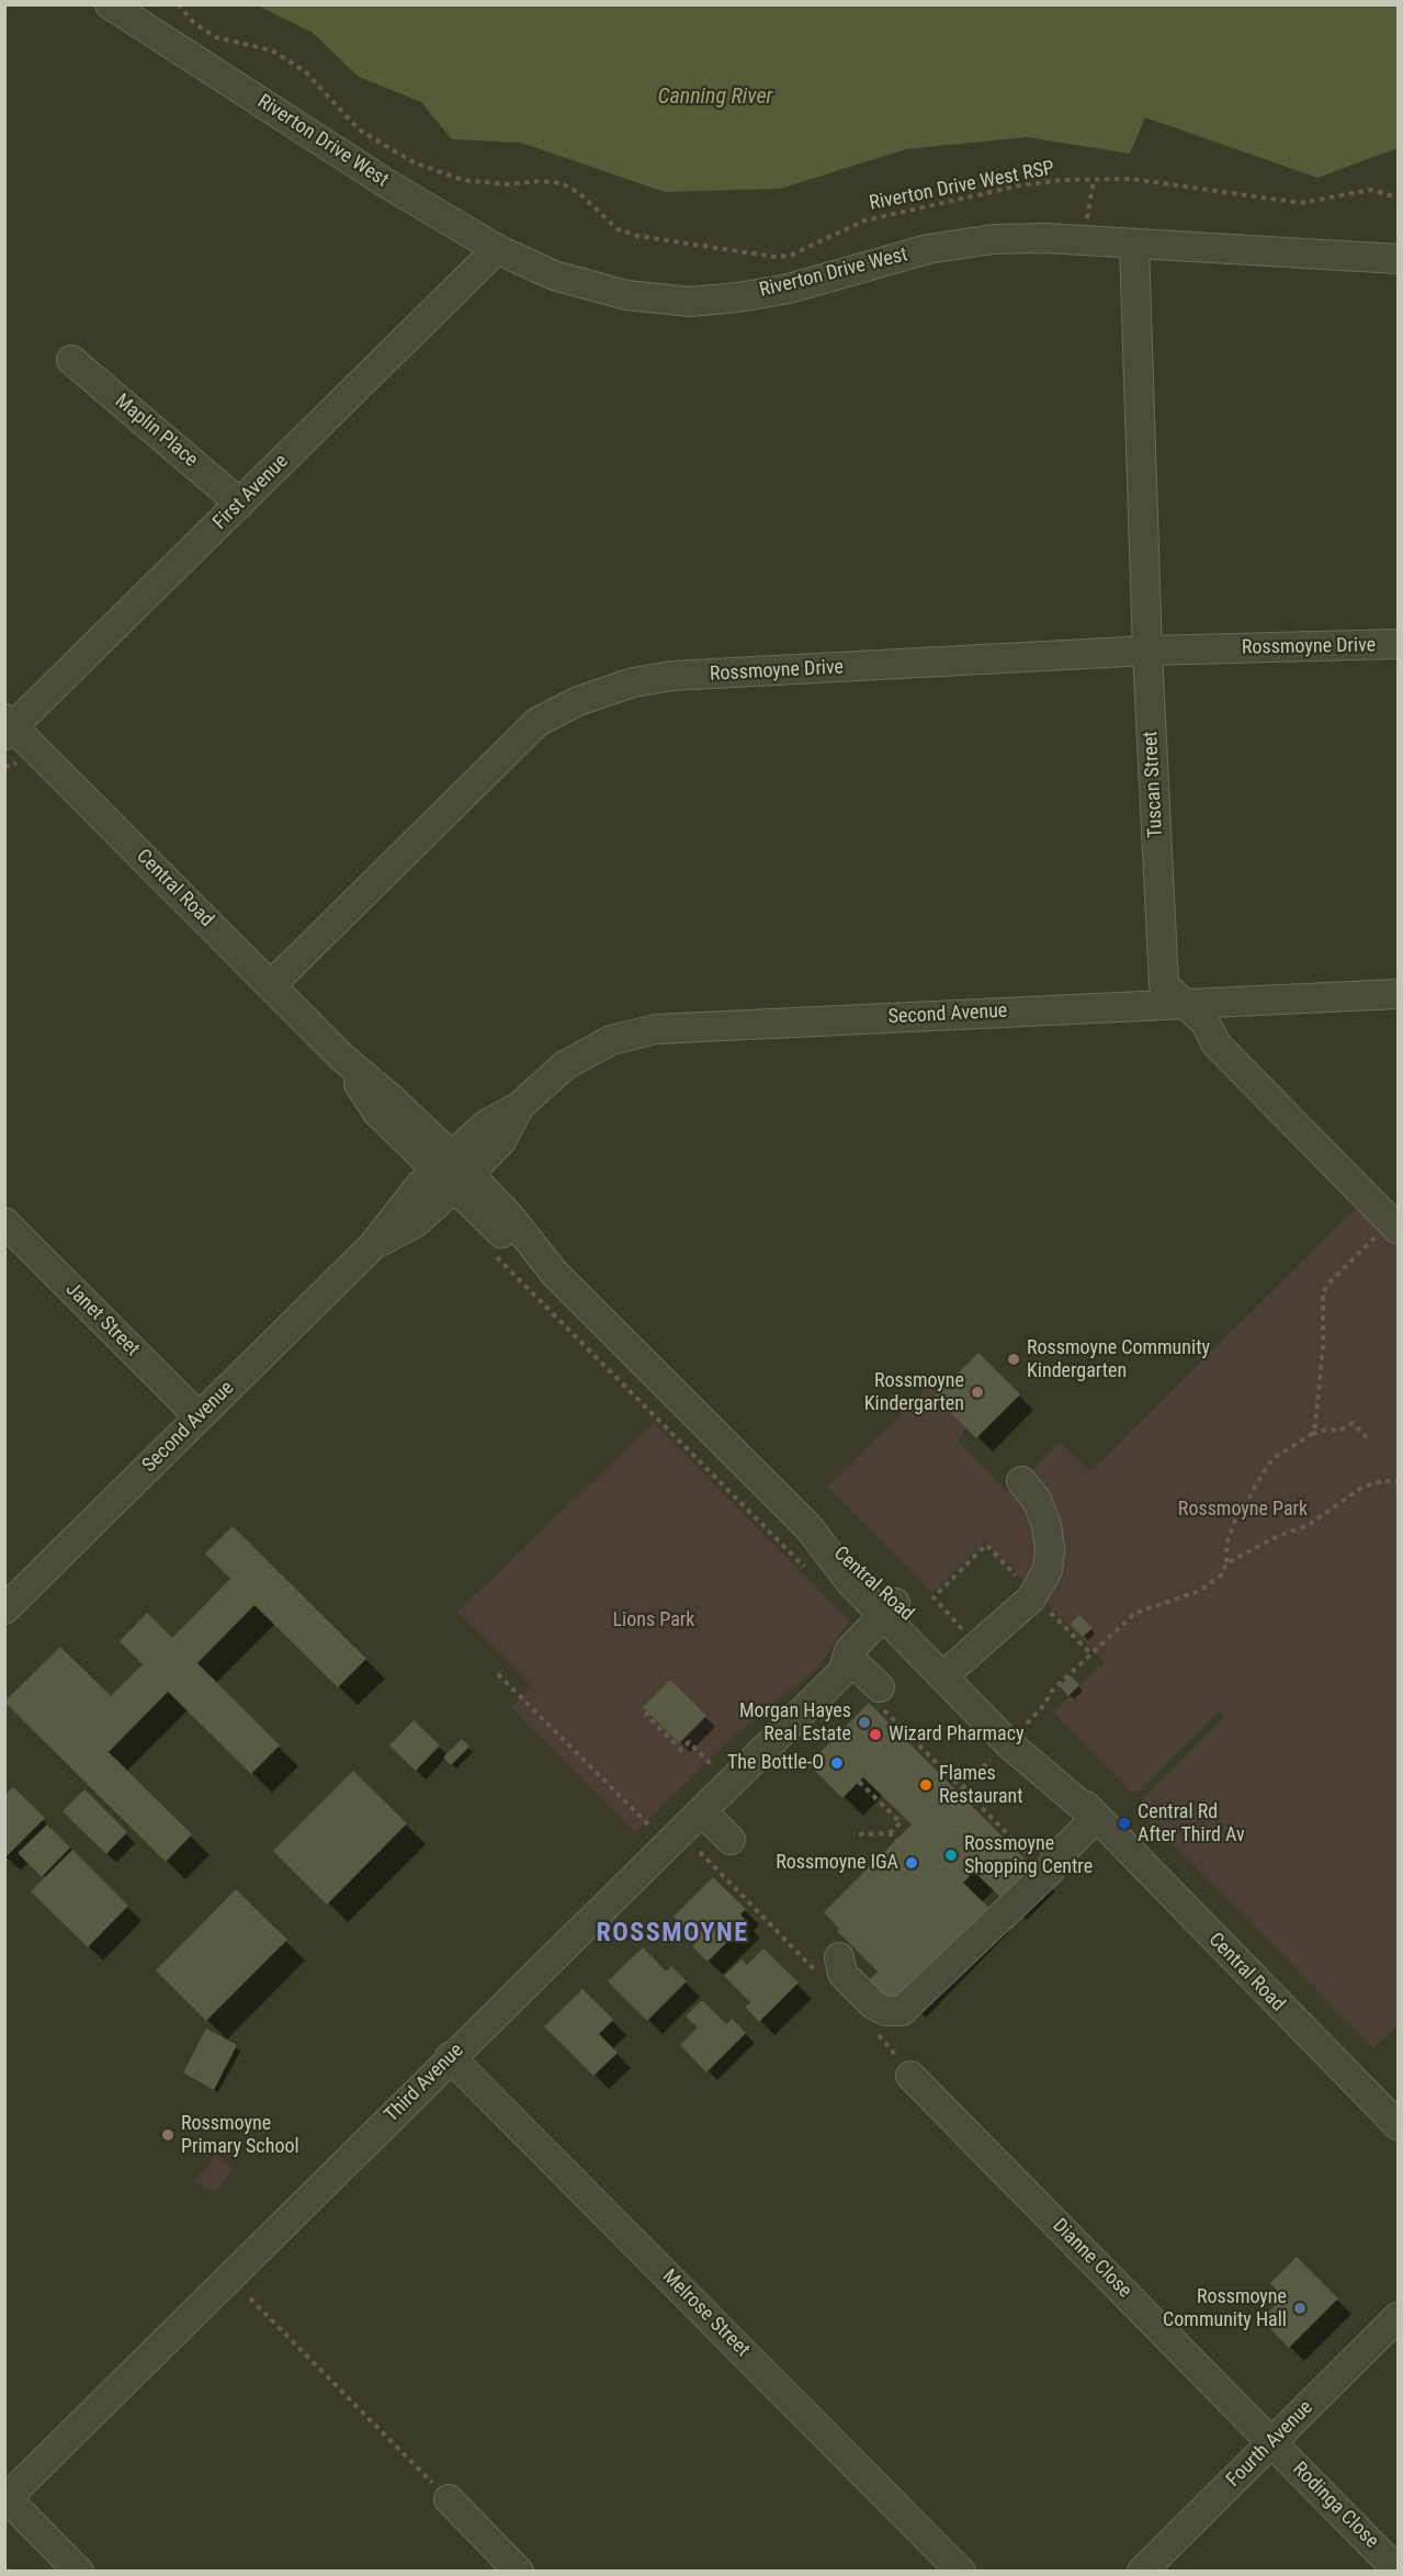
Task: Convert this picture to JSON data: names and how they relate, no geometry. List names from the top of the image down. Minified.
{"streets":{"street":["Riverton Drive West","Maplin Place","First Avenue","Rossmoyne Drive","Tuscan Street","Central Road","Second Avenue","Janet Street","Third Avenue","Dianne Close","Melrose Street","Fourth Avenue","Rodinga Close"],"path":["Riverton Drive West RSP"]},"crossings":[["Riverton Drive West","First Avenue"],["Riverton Drive West","Tuscan Street"],["Maplin Place","First Avenue"],["First Avenue","Central Road"],["Rossmoyne Drive","Tuscan Street"],["Rossmoyne Drive","Central Road"],["Tuscan Street","Second Avenue"],["Central Road","Second Avenue"],["Central Road","Third Avenue"],["Second Avenue","Janet Street"],["Third Avenue","Melrose Street"],["Dianne Close","Fourth Avenue"],["Dianne Close","Rodinga Close"],["Fourth Avenue","Rodinga Close"]],"districts":["ROSSMOYNE"],"water":["Canning River"],"parks":["Rossmoyne Park","Lions Park"],"places":["Rossmoyne Community Kindergarten","Rossmoyne Kindergarten","Morgan Hayes Real Estate","Wizard Pharmacy","The Bottle-O","Flames Restaurant","Central Rd After Third Av","Rossmoyne Shopping Centre","Rossmoyne IGA","Rossmoyne Primary School","Rossmoyne Community Hall"]}
